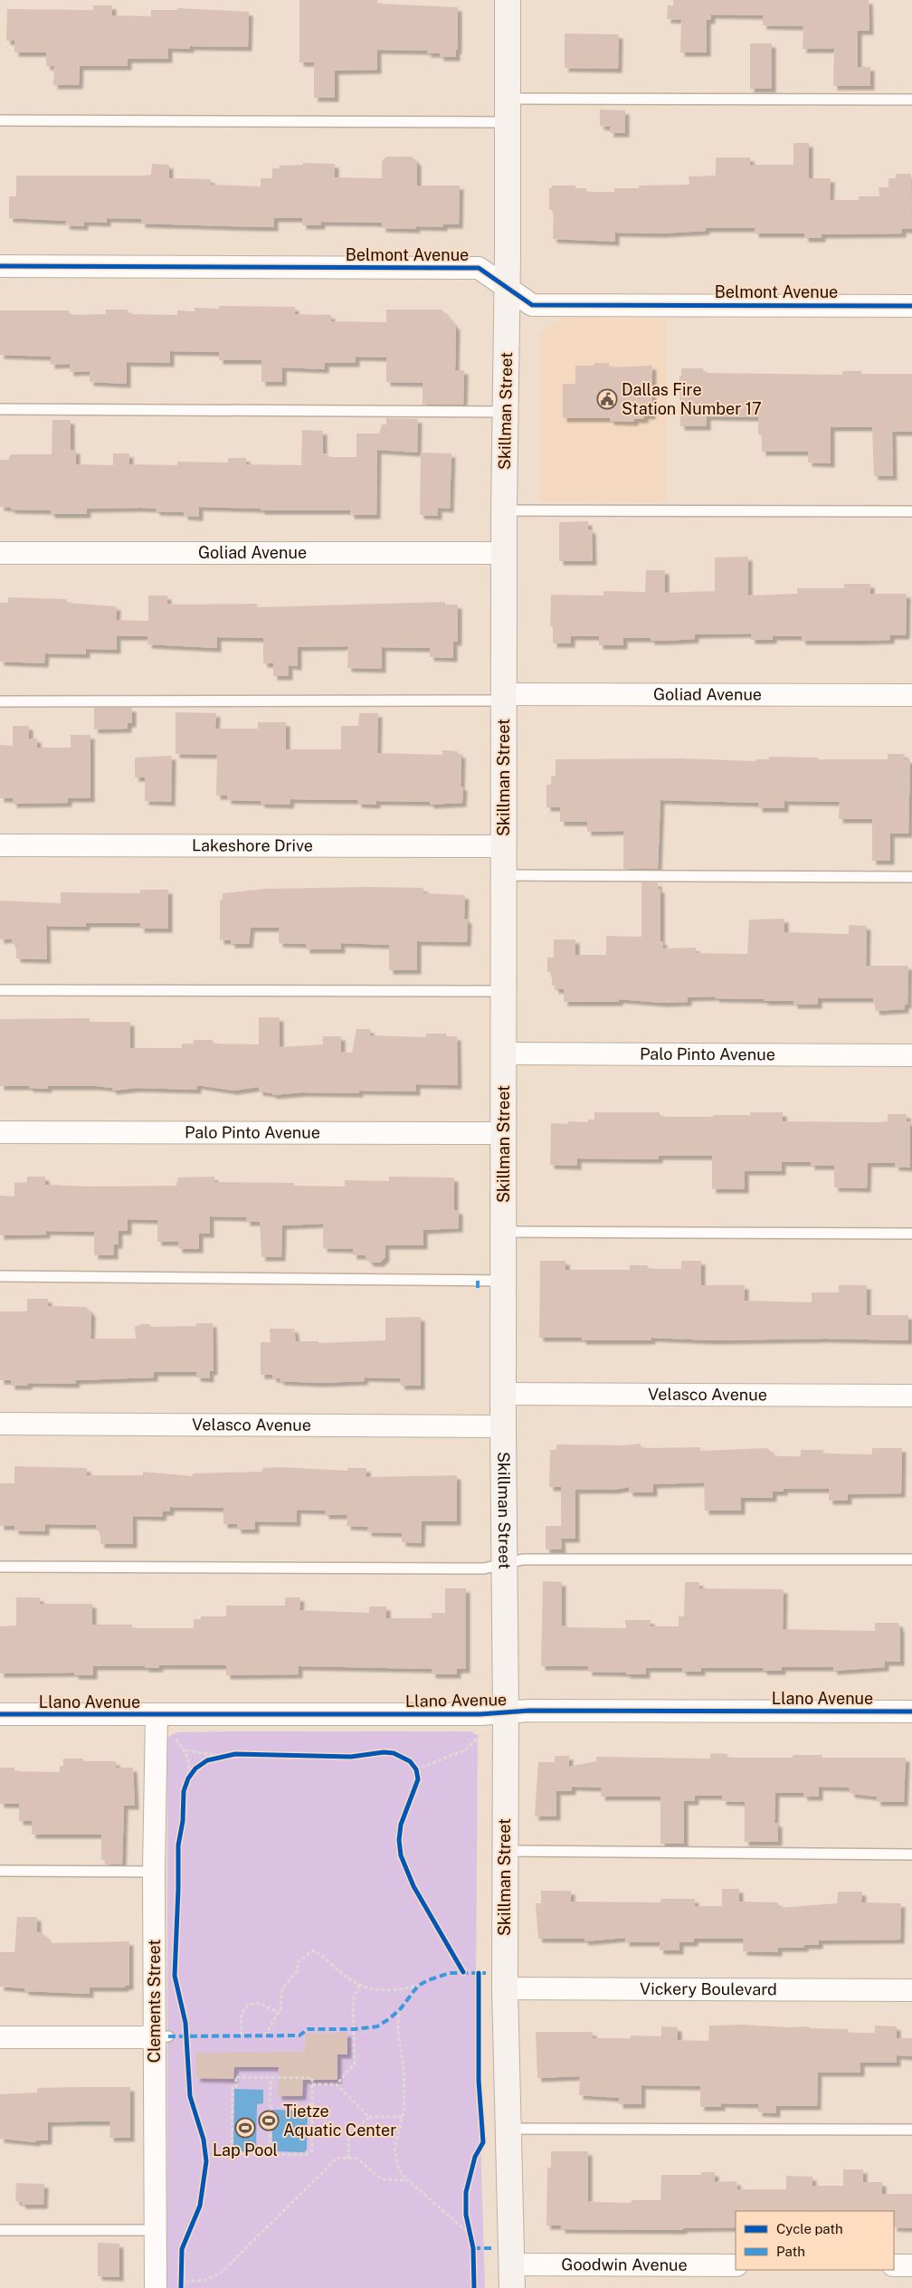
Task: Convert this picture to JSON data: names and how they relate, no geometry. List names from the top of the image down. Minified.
{"streets":{"main road":["Skillman Street"],"street":["Belmont Avenue","Goliad Avenue","Lakeshore Drive","Palo Pinto Avenue","Velasco Avenue","Llano Avenue","Vickery Boulevard","Clements Street","Goodwin Avenue"]},"crossings":[["Belmont Avenue","Skillman Street"],["Skillman Street","Goliad Avenue"],["Skillman Street","Lakeshore Drive"],["Skillman Street","Palo Pinto Avenue"],["Skillman Street","Velasco Avenue"],["Skillman Street","Llano Avenue"],["Skillman Street","Vickery Boulevard"],["Skillman Street","Goodwin Avenue"],["Llano Avenue","Clements Street"]],"places":{"public building":["Dallas Fire Station Number 17"],"sports":["Tietze Aquatic Center","Lap Pool"]},"legend":["Cycle path","Path"]}
